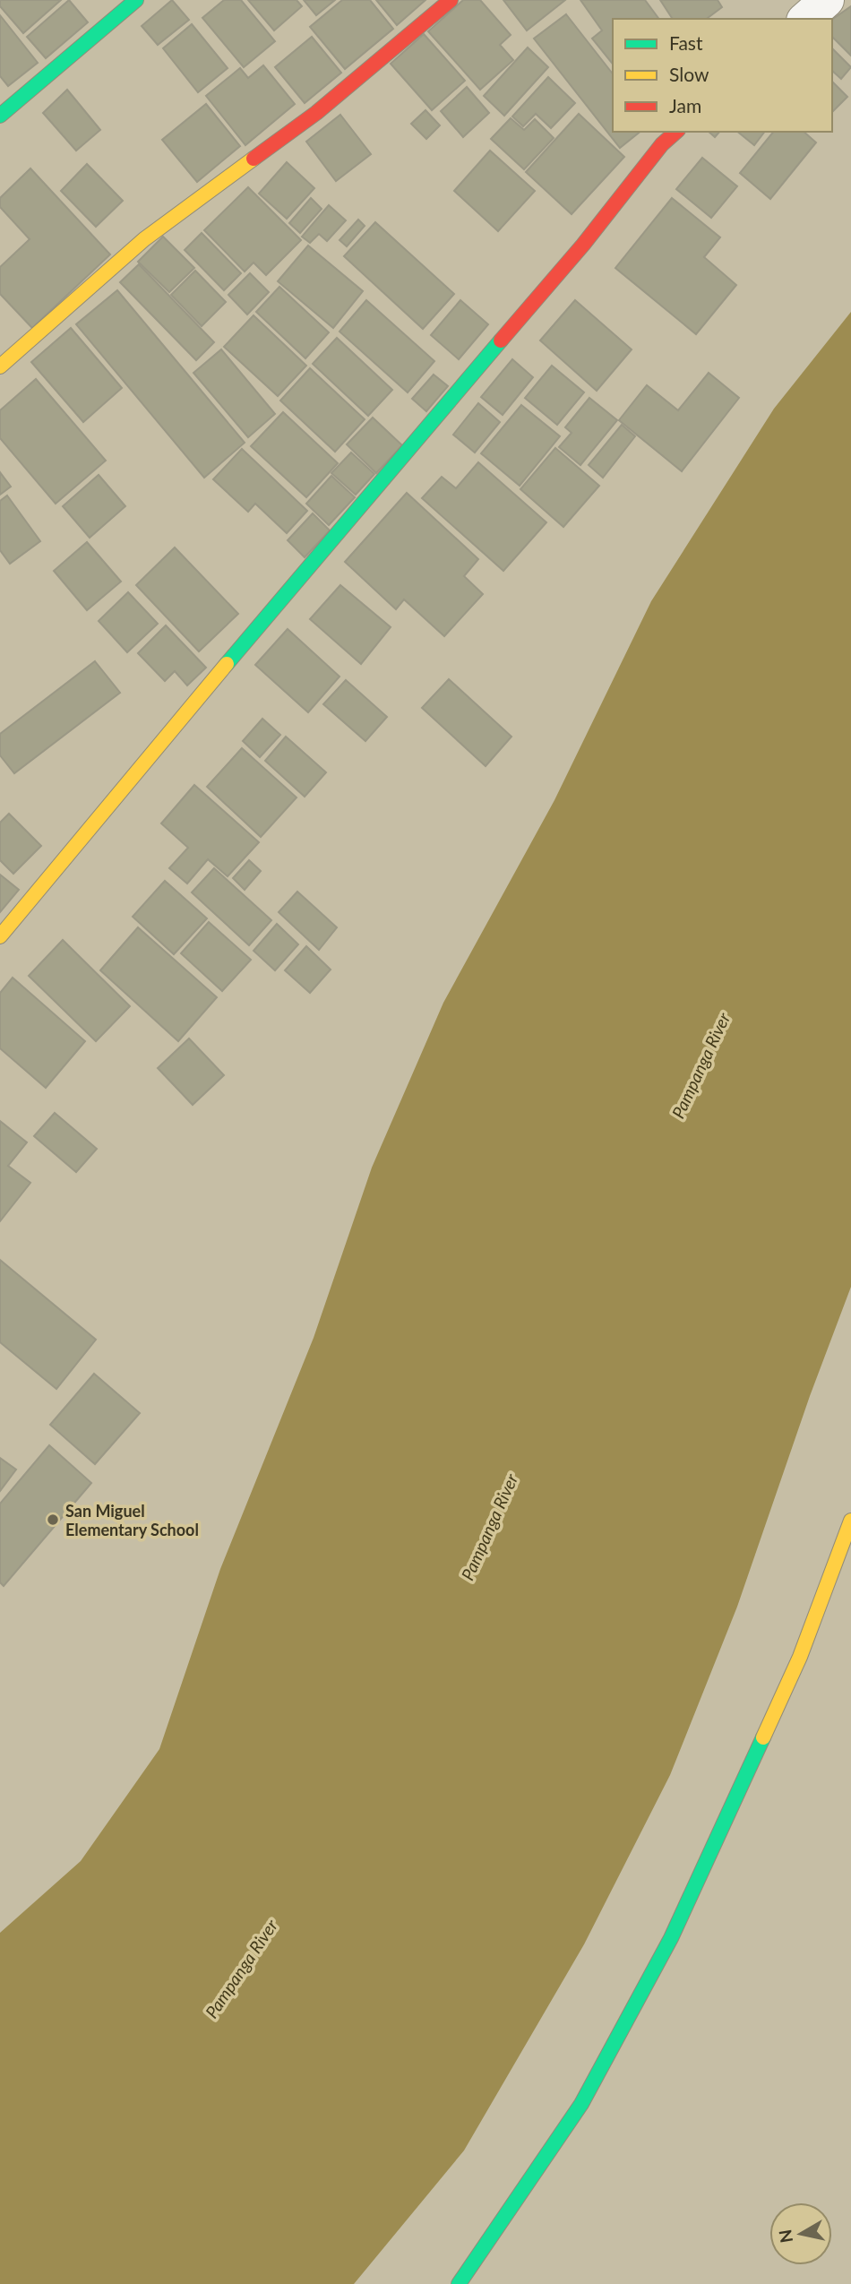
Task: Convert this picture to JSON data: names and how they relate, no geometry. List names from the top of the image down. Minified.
{"water":["Pampanga River"],"places":["San Miguel Elementary School"],"legend":["Fast","Slow","Jam"],"north":"left"}
